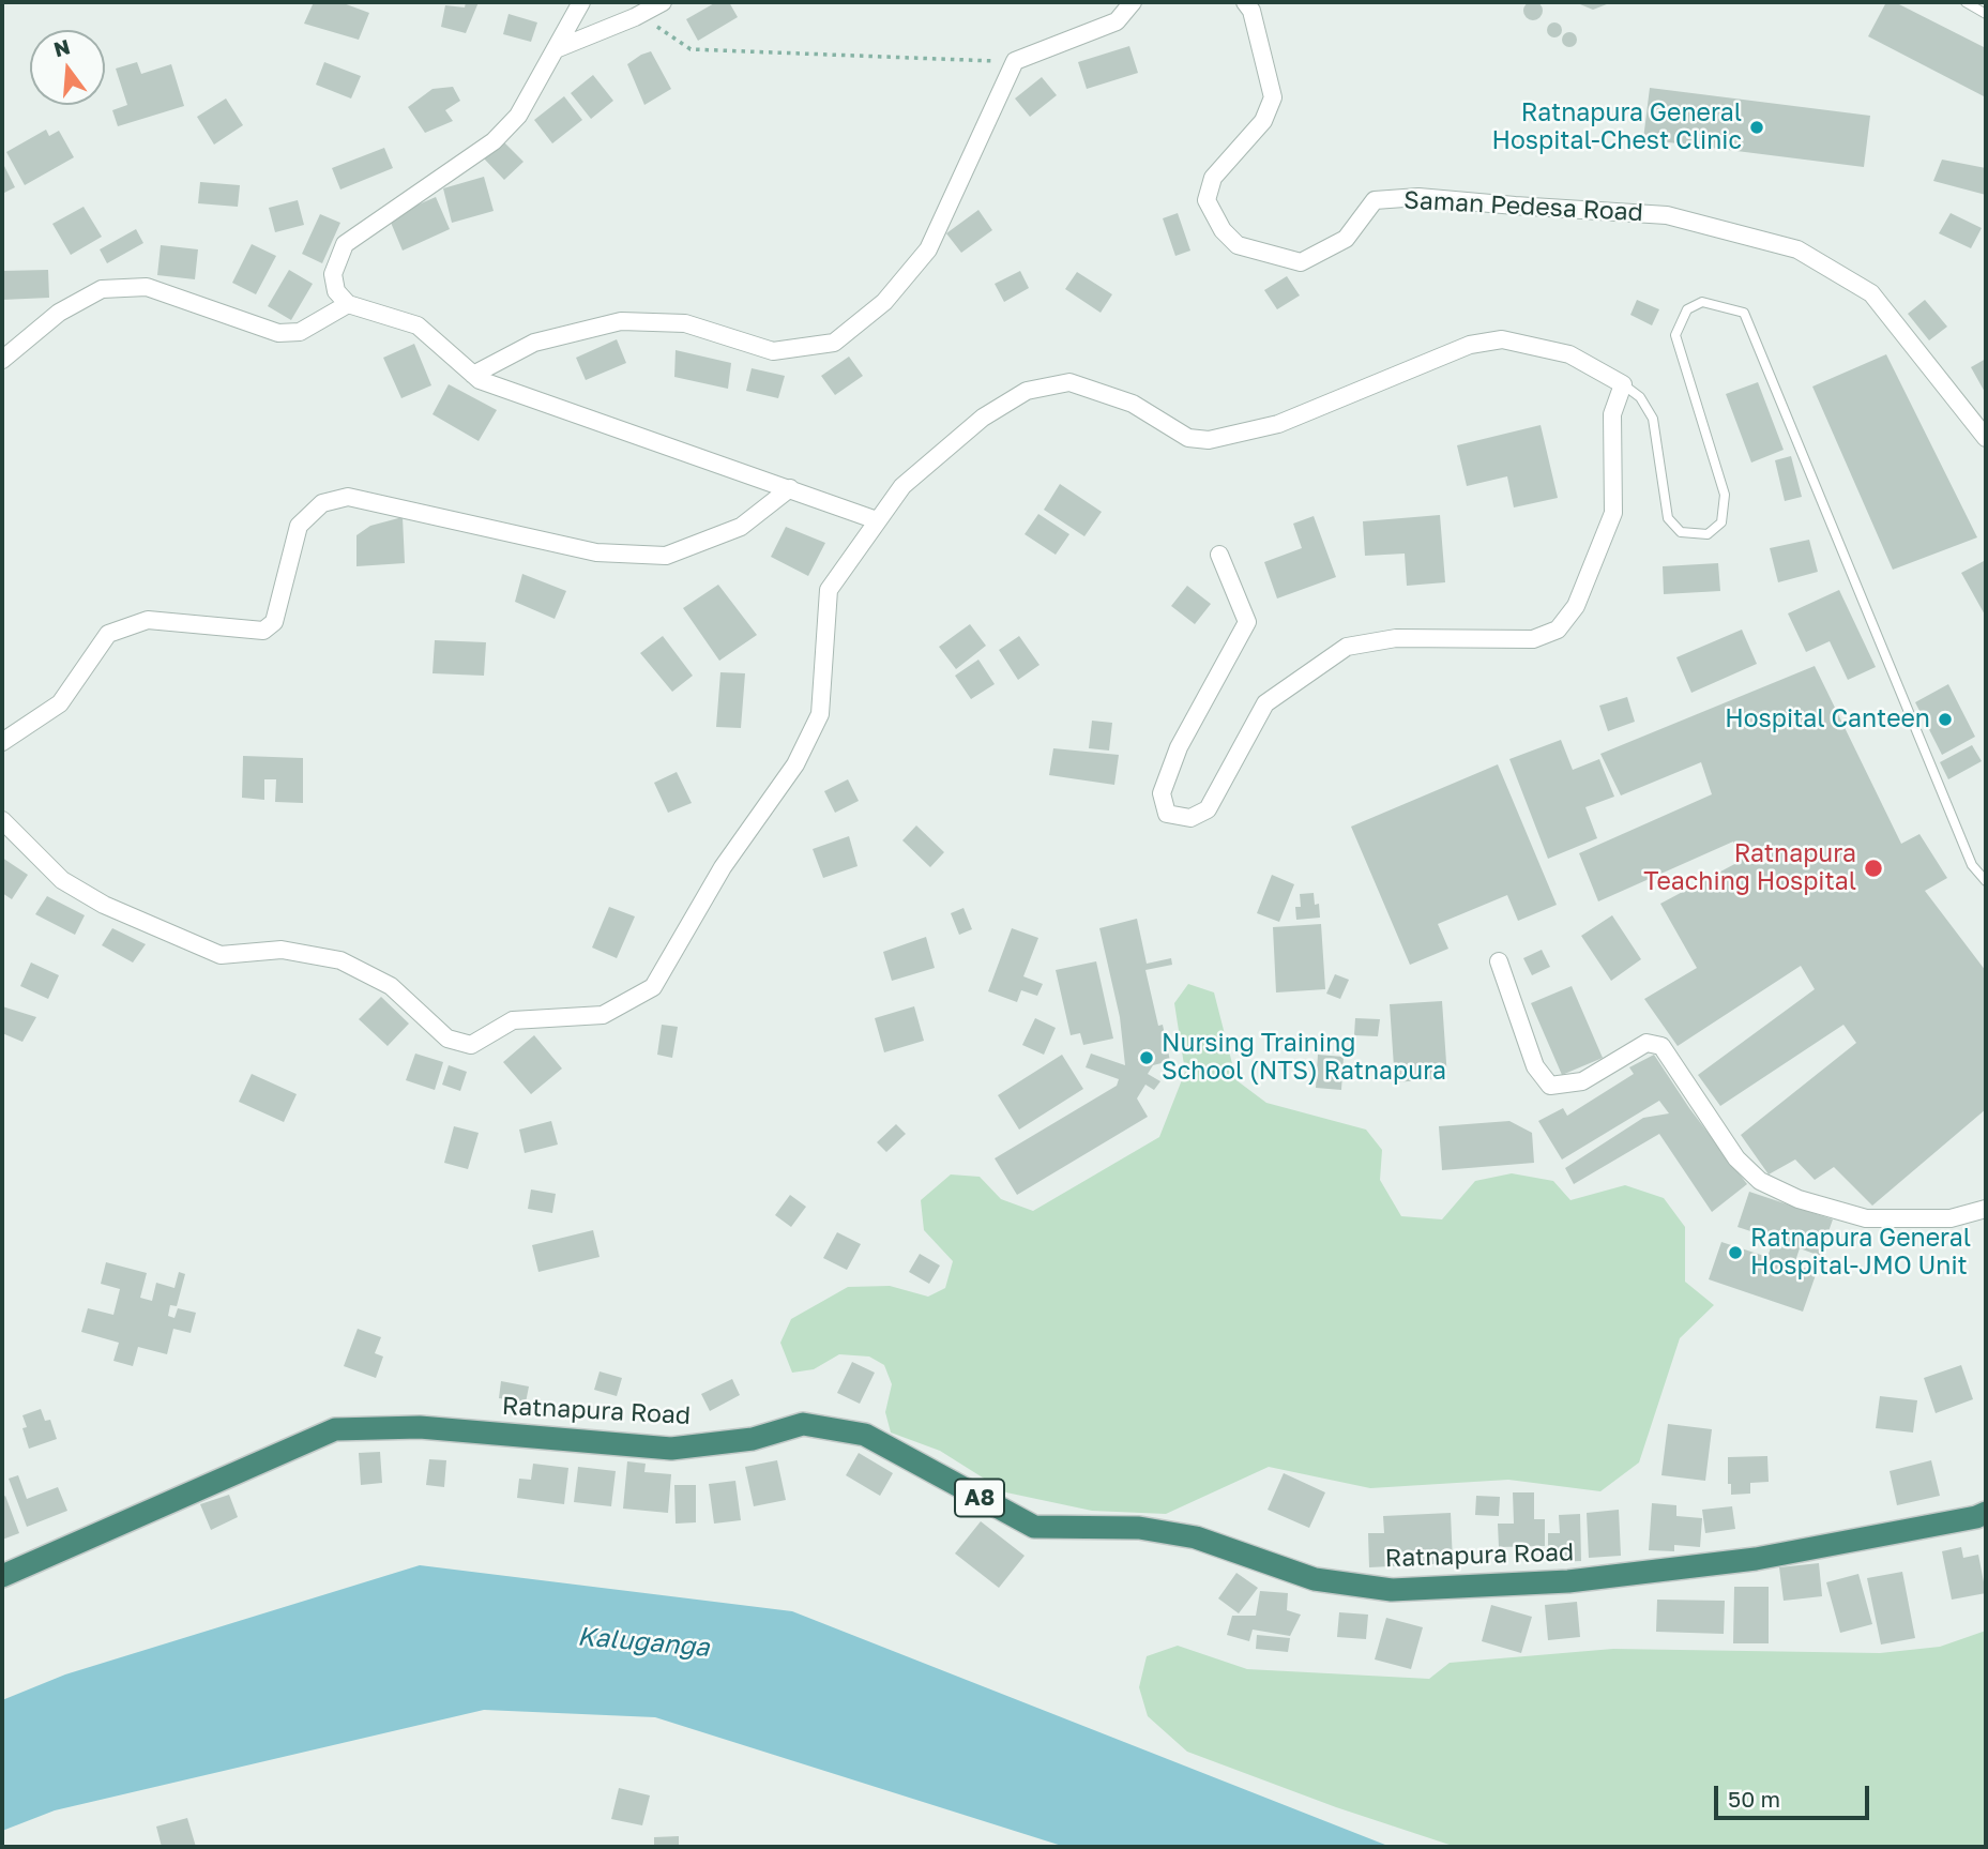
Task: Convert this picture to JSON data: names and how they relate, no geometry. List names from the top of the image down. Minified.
{"streets":{"highway":["Ratnapura Road","A8"],"street":["Saman Pedesa Road"]},"water":["Kaluganga"],"places":["Ratnapura General Hospital-Chest Clinic","Hospital Canteen","Ratnapura Teaching Hospital","Nursing Training School (NTS) Ratnapura","Ratnapura General Hospital-JMO Unit"],"scale_bar":"50 m","north":"top"}
